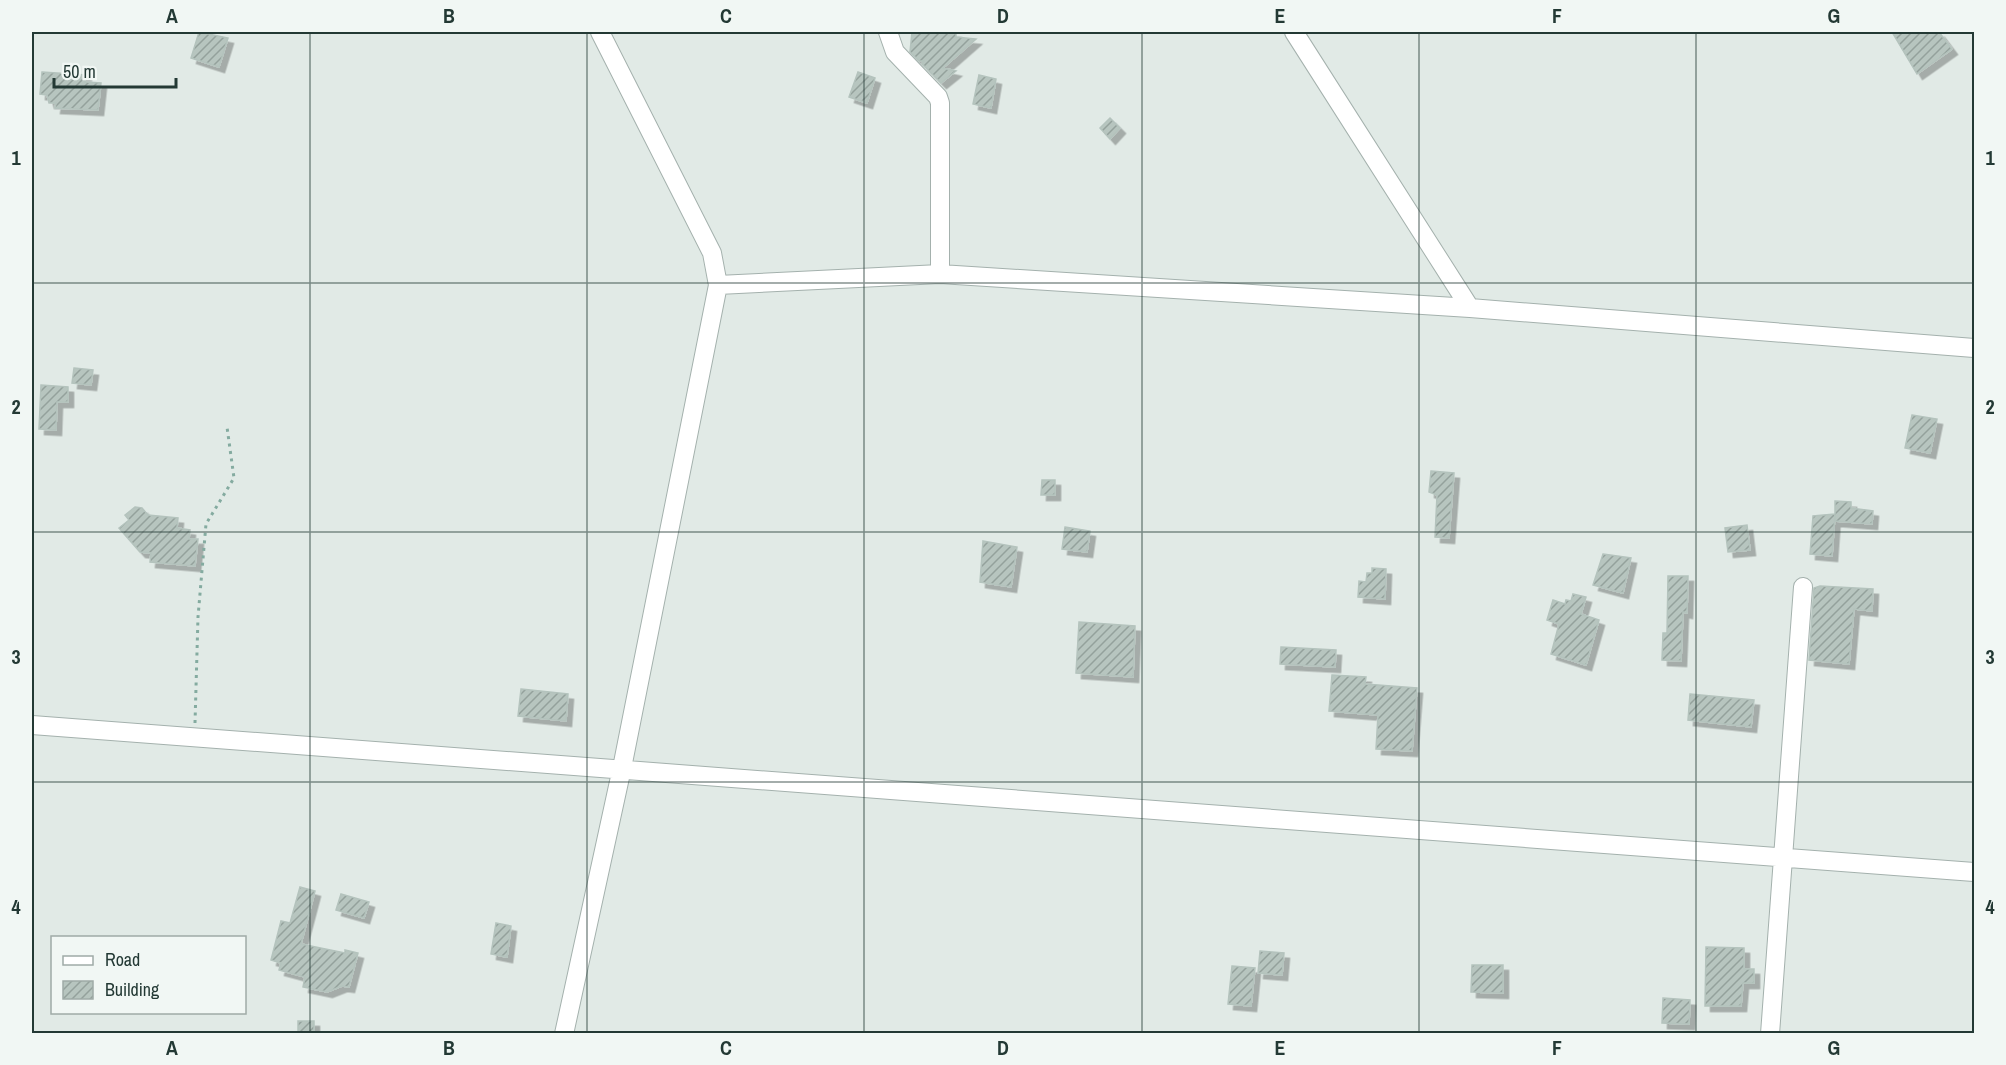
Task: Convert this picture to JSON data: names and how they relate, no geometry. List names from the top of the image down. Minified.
{"legend":["Road","Building"],"scale_bar":"50 m","grid":{"columns":["A","B","C","D","E","F","G"],"rows":["1","2","3","4"]}}
